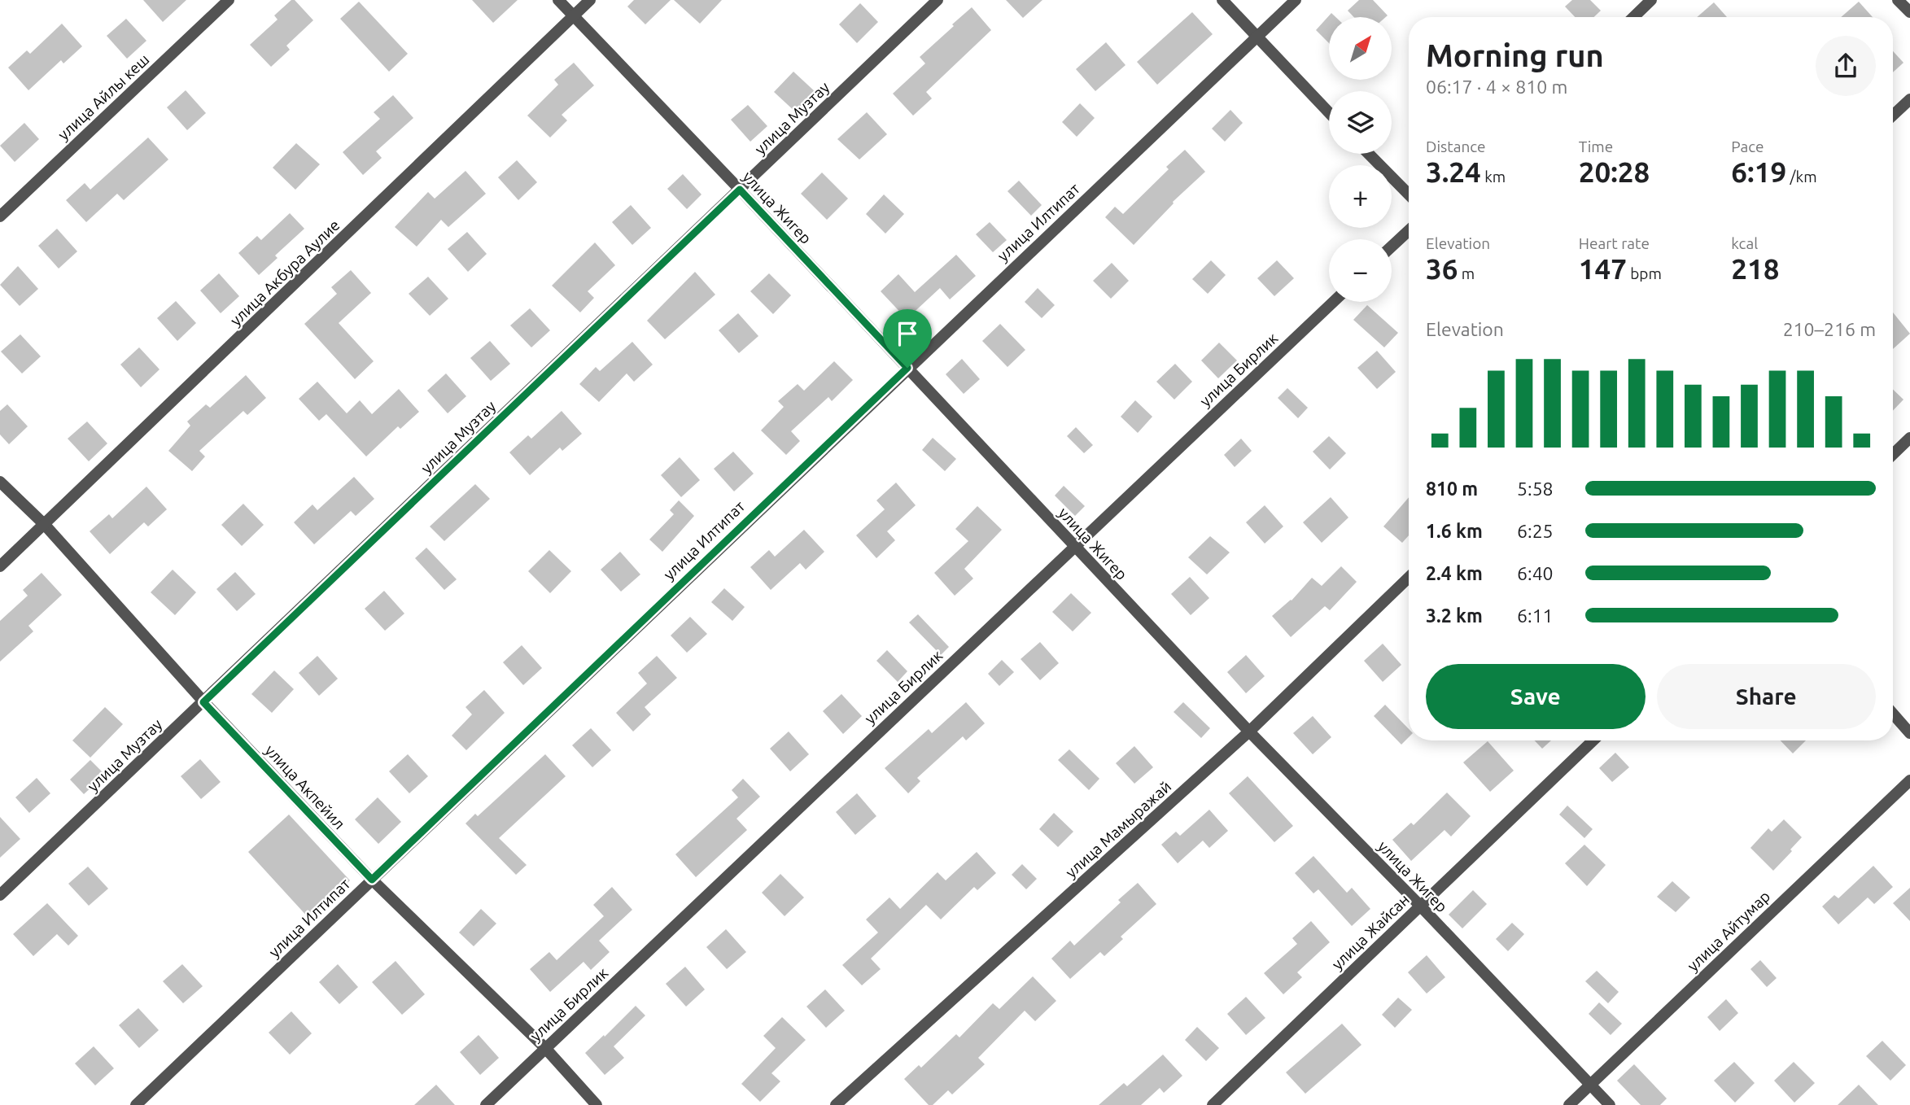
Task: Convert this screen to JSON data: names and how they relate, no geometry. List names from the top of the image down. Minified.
{"streets":{"street":["улица Айлы кеш","улица Музтау","улица Жигер","улица Илтипат","улица Акбура Аулие","улица Бирлик","улица Акпейил","улица Мамыражай","улица Айтумар","улица Жайсан"]},"crossings":[["улица Музтау","улица Жигер"],["улица Музтау","улица Акпейил"],["улица Жигер","улица Илтипат"],["улица Жигер","улица Акбура Аулие"],["улица Жигер","улица Бирлик"],["улица Жигер","улица Мамыражай"],["улица Жигер","улица Айтумар"],["улица Жигер","улица Жайсан"],["улица Илтипат","улица Акпейил"],["улица Акбура Аулие","улица Акпейил"],["улица Бирлик","улица Акпейил"]],"north":"top right","page":{"map_buttons":["+","−"],"heading":["Morning run","06:17 · 4 × 810 m"],"stats":[["Distance","3.24 km"],["Time","20:28"],["Pace","6:19 /km"],["Elevation","36 m"],["Heart rate","147 bpm"],["kcal","218"]],"chart":["Elevation","210–216 m"],"list":[{"name":"810 m","note":"5:58"},{"name":"1.6 km","note":"6:25"},{"name":"2.4 km","note":"6:40"},{"name":"3.2 km","note":"6:11"}],"buttons":["Save","Share"]}}
